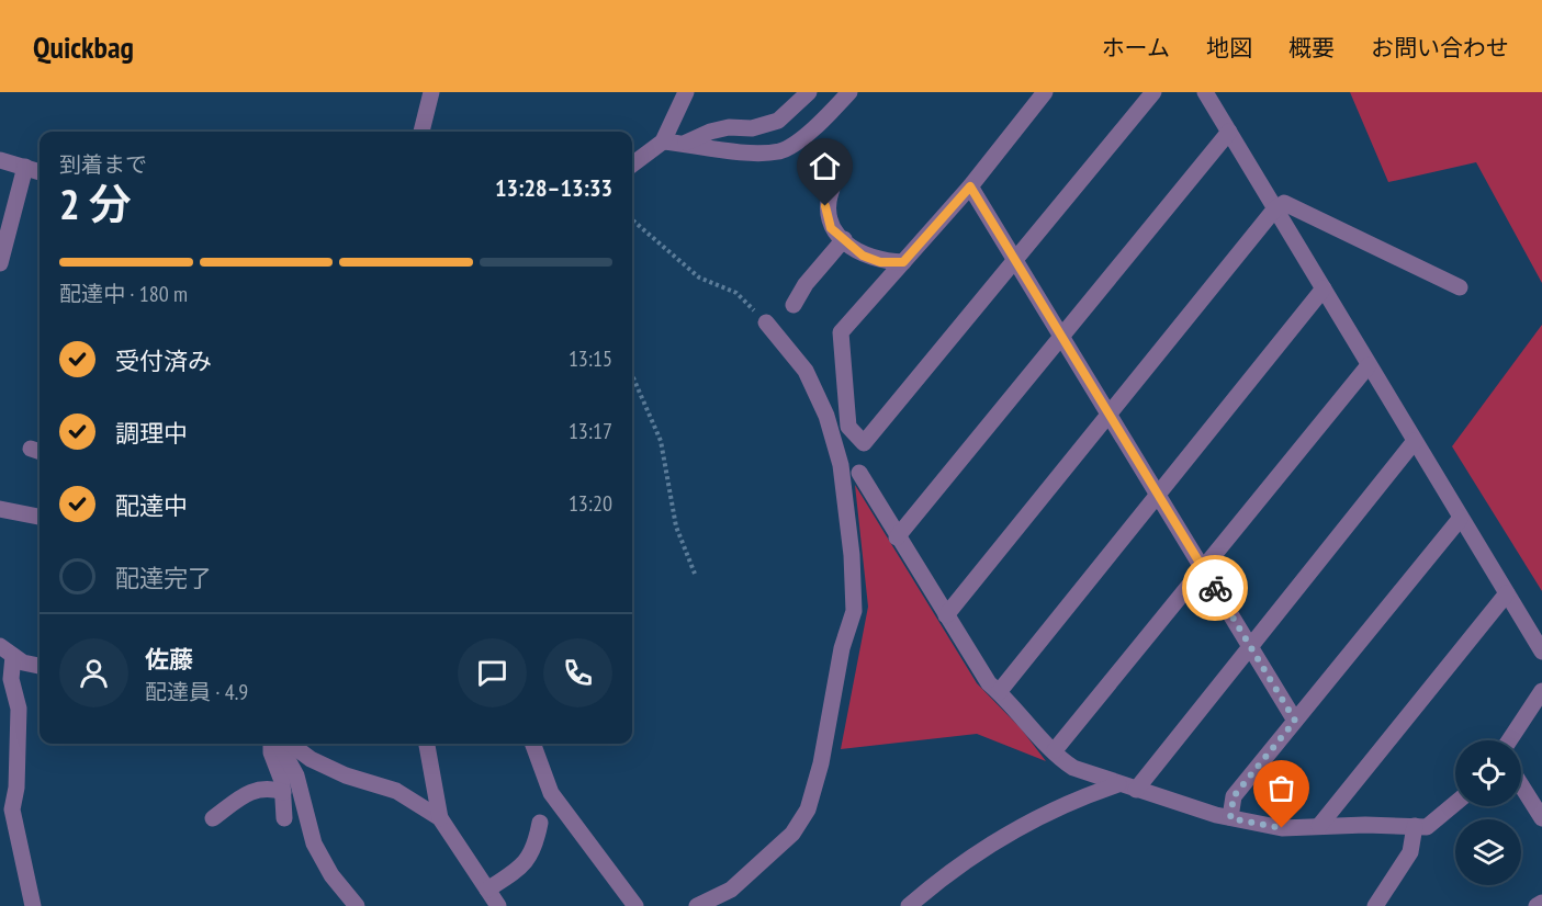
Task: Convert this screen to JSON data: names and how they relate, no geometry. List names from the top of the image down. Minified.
{"page":{"header":"Quickbag","nav":["ホーム","地図","概要","お問い合わせ"],"heading":["2 分","到着まで","13:28–13:33"],"panel":["佐藤","配達員 · 4.9"],"bar":"配達中 · 180 m","list":[["受付済み","13:15"],["調理中","13:17"],["配達中","13:20"],"配達完了"]}}
